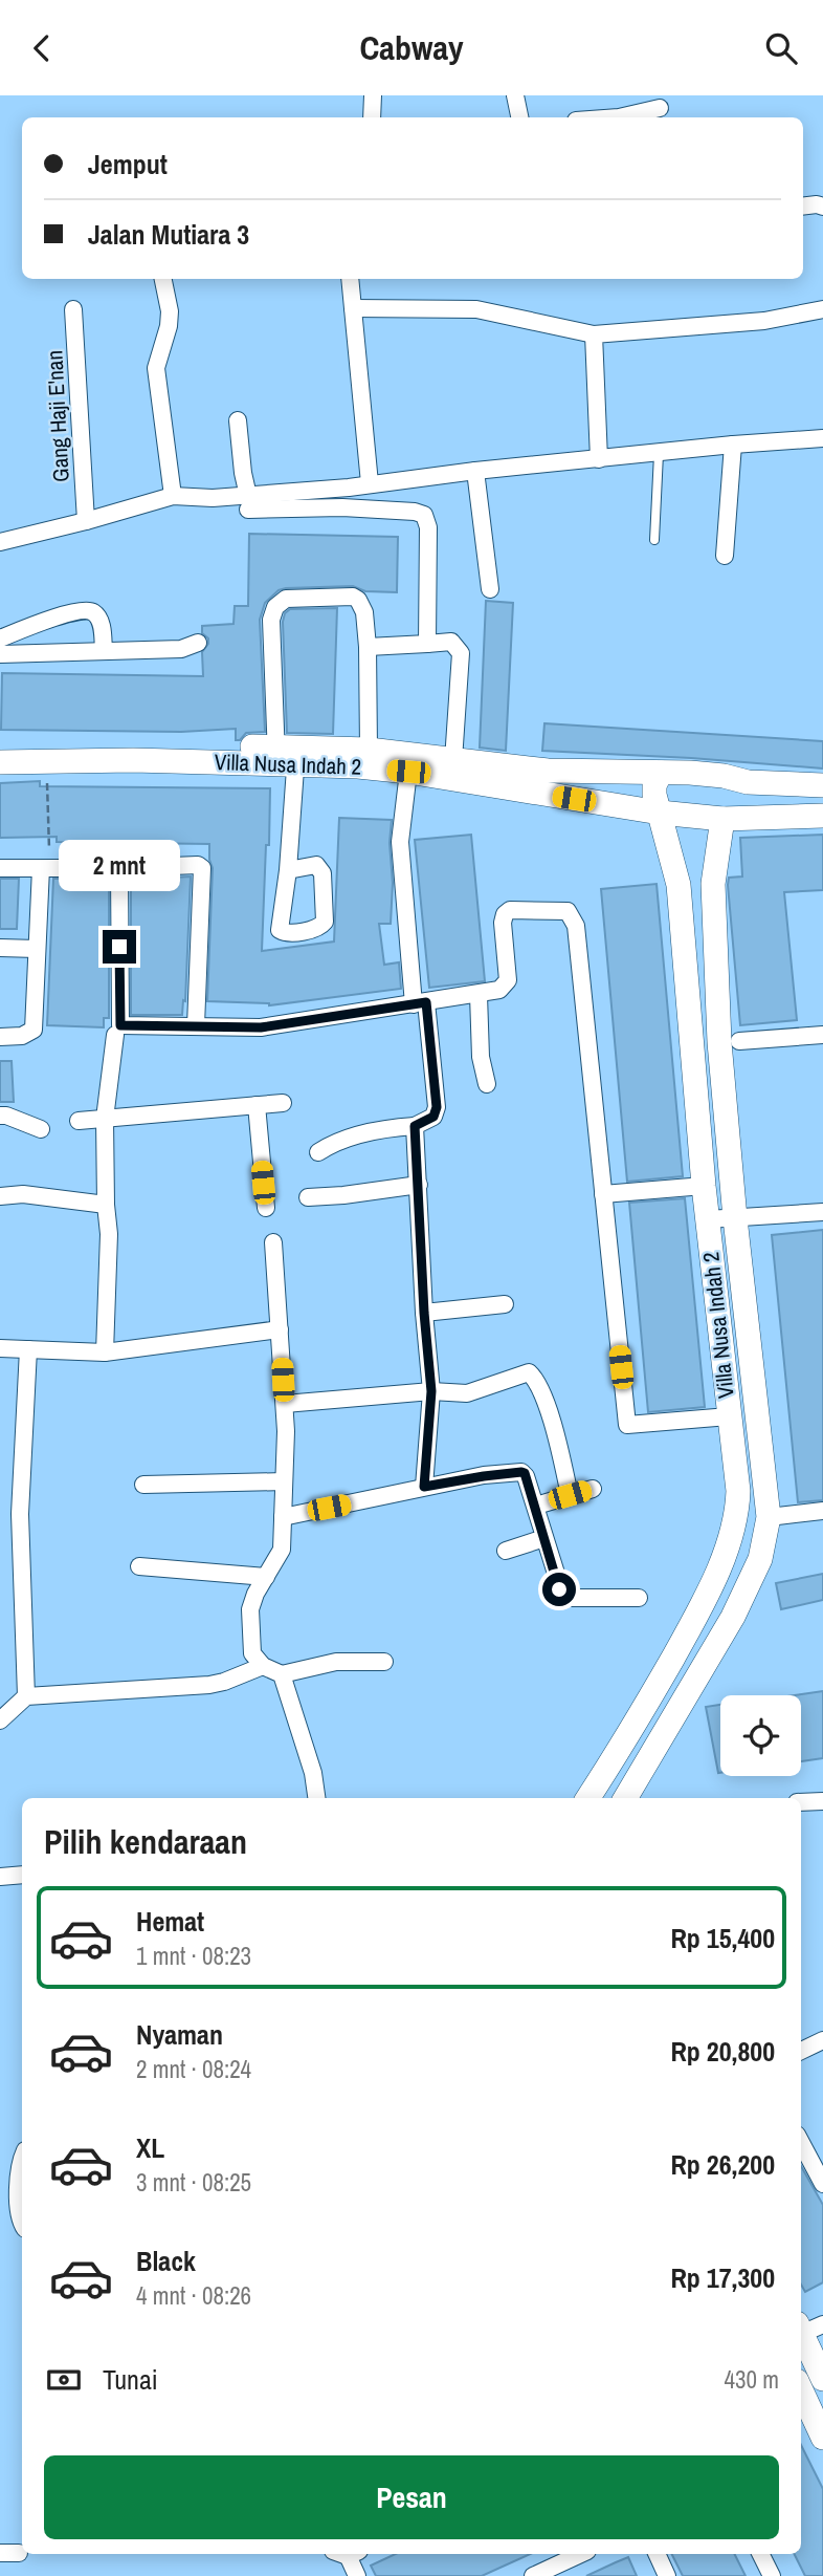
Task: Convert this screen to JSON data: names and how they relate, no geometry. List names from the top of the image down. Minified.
{"streets":{"street":["Gang Haji E'nan","Villa Nusa Indah 2"]},"page":{"header":"Cabway","banner":["Jemput","Jalan Mutiara 3"],"bubble":"2 mnt","heading":"Pilih kendaraan","list":[{"name":"Hemat","note":"1 mnt · 08:23","value":"Rp 15,400"},{"name":"Nyaman","note":"2 mnt · 08:24","value":"Rp 20,800"},{"name":"XL","note":"3 mnt · 08:25","value":"Rp 26,200"},{"name":"Black","note":"4 mnt · 08:26","value":"Rp 17,300"}],"pay":["Tunai","430 m"],"buttons":"Pesan"}}
